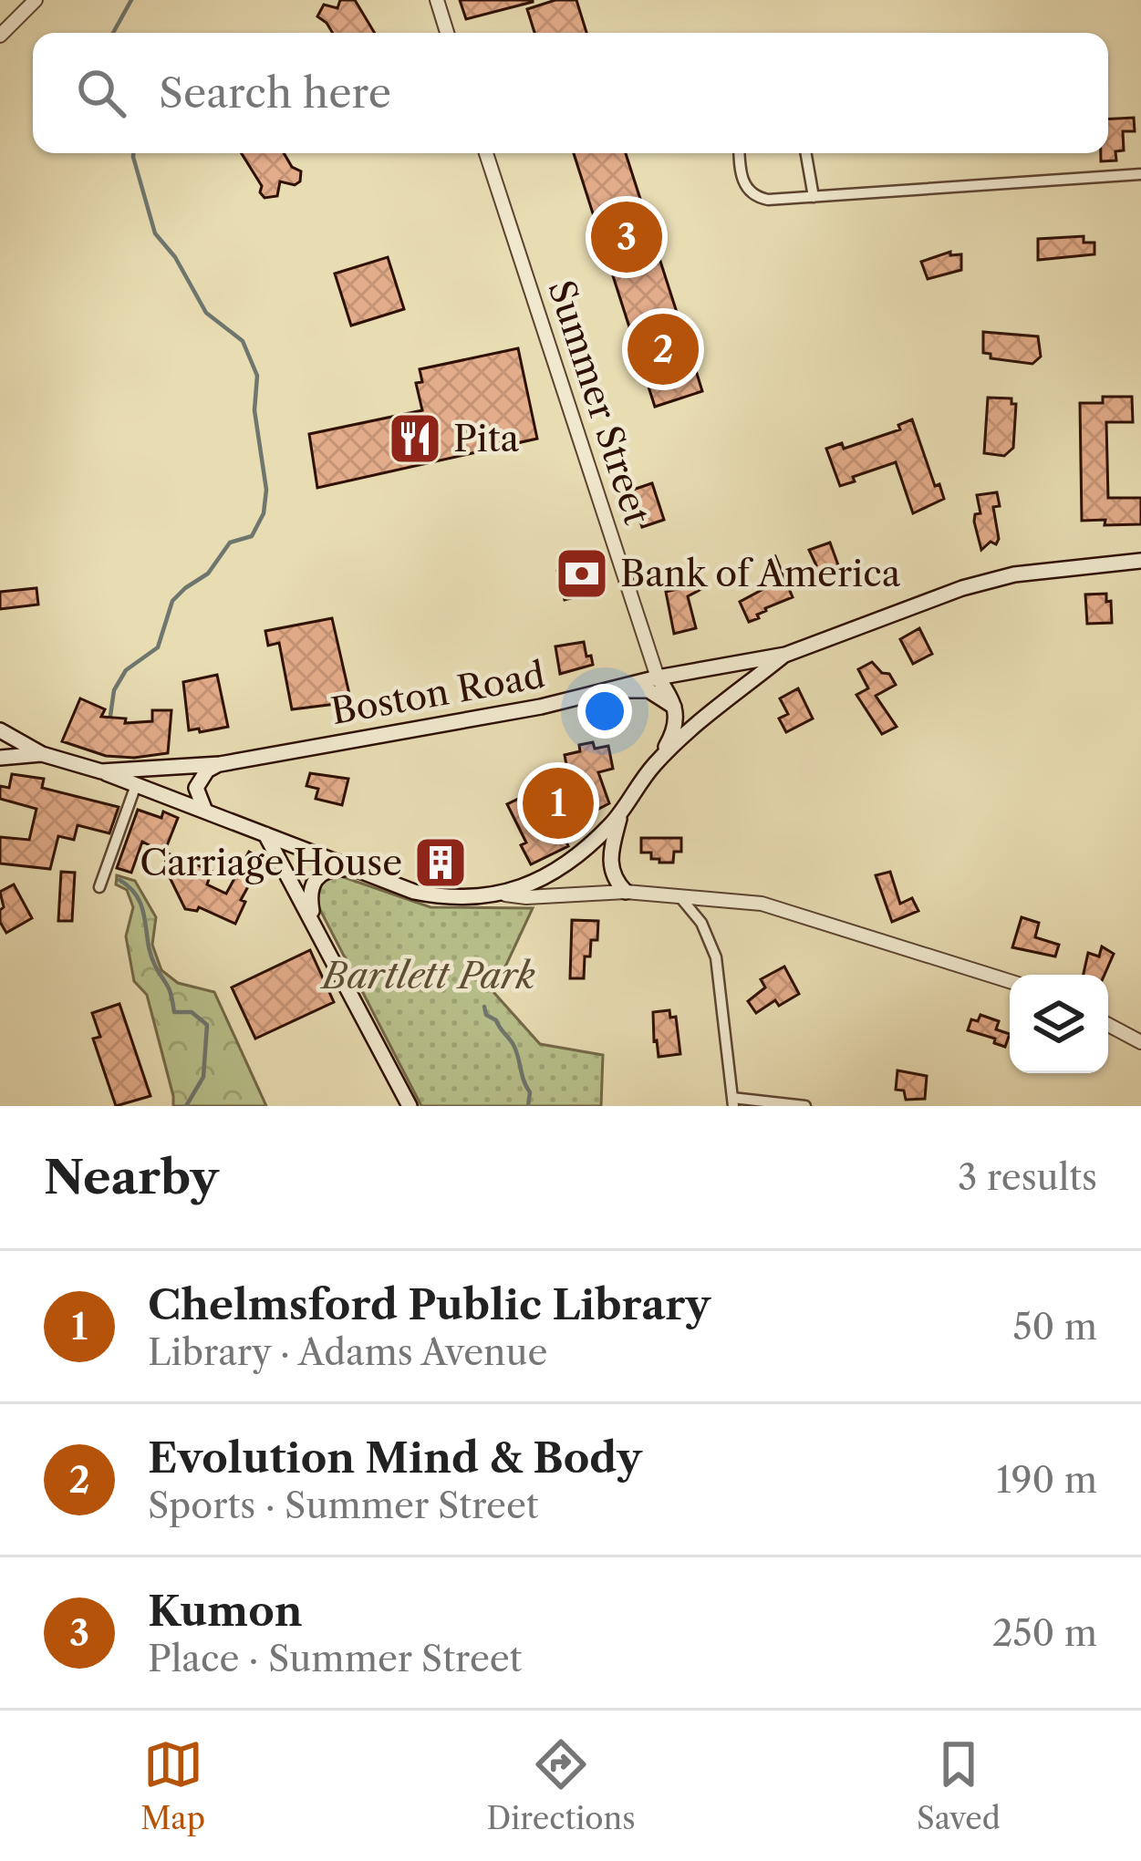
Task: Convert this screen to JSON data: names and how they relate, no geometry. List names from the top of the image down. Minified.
{"streets":{"main road":["Boston Road"],"street":["Summer Street"]},"crossings":[["Summer Street","Boston Road"]],"parks":["Bartlett Park"],"places":{"restaurant":["Pita"],"bank":["Bank of America"],"building":["Carriage House"]},"page":{"search":"Search here","pins":["3","2","1"],"heading":["Nearby","3 results"],"list":[{"mark":"1","name":"Chelmsford Public Library","note":"Library · Adams Avenue","value":"50 m"},{"mark":"2","name":"Evolution Mind & Body","note":"Sports · Summer Street","value":"190 m"},{"mark":"3","name":"Kumon","note":"Place · Summer Street","value":"250 m"}],"nav":["Map","Directions","Saved"]}}
